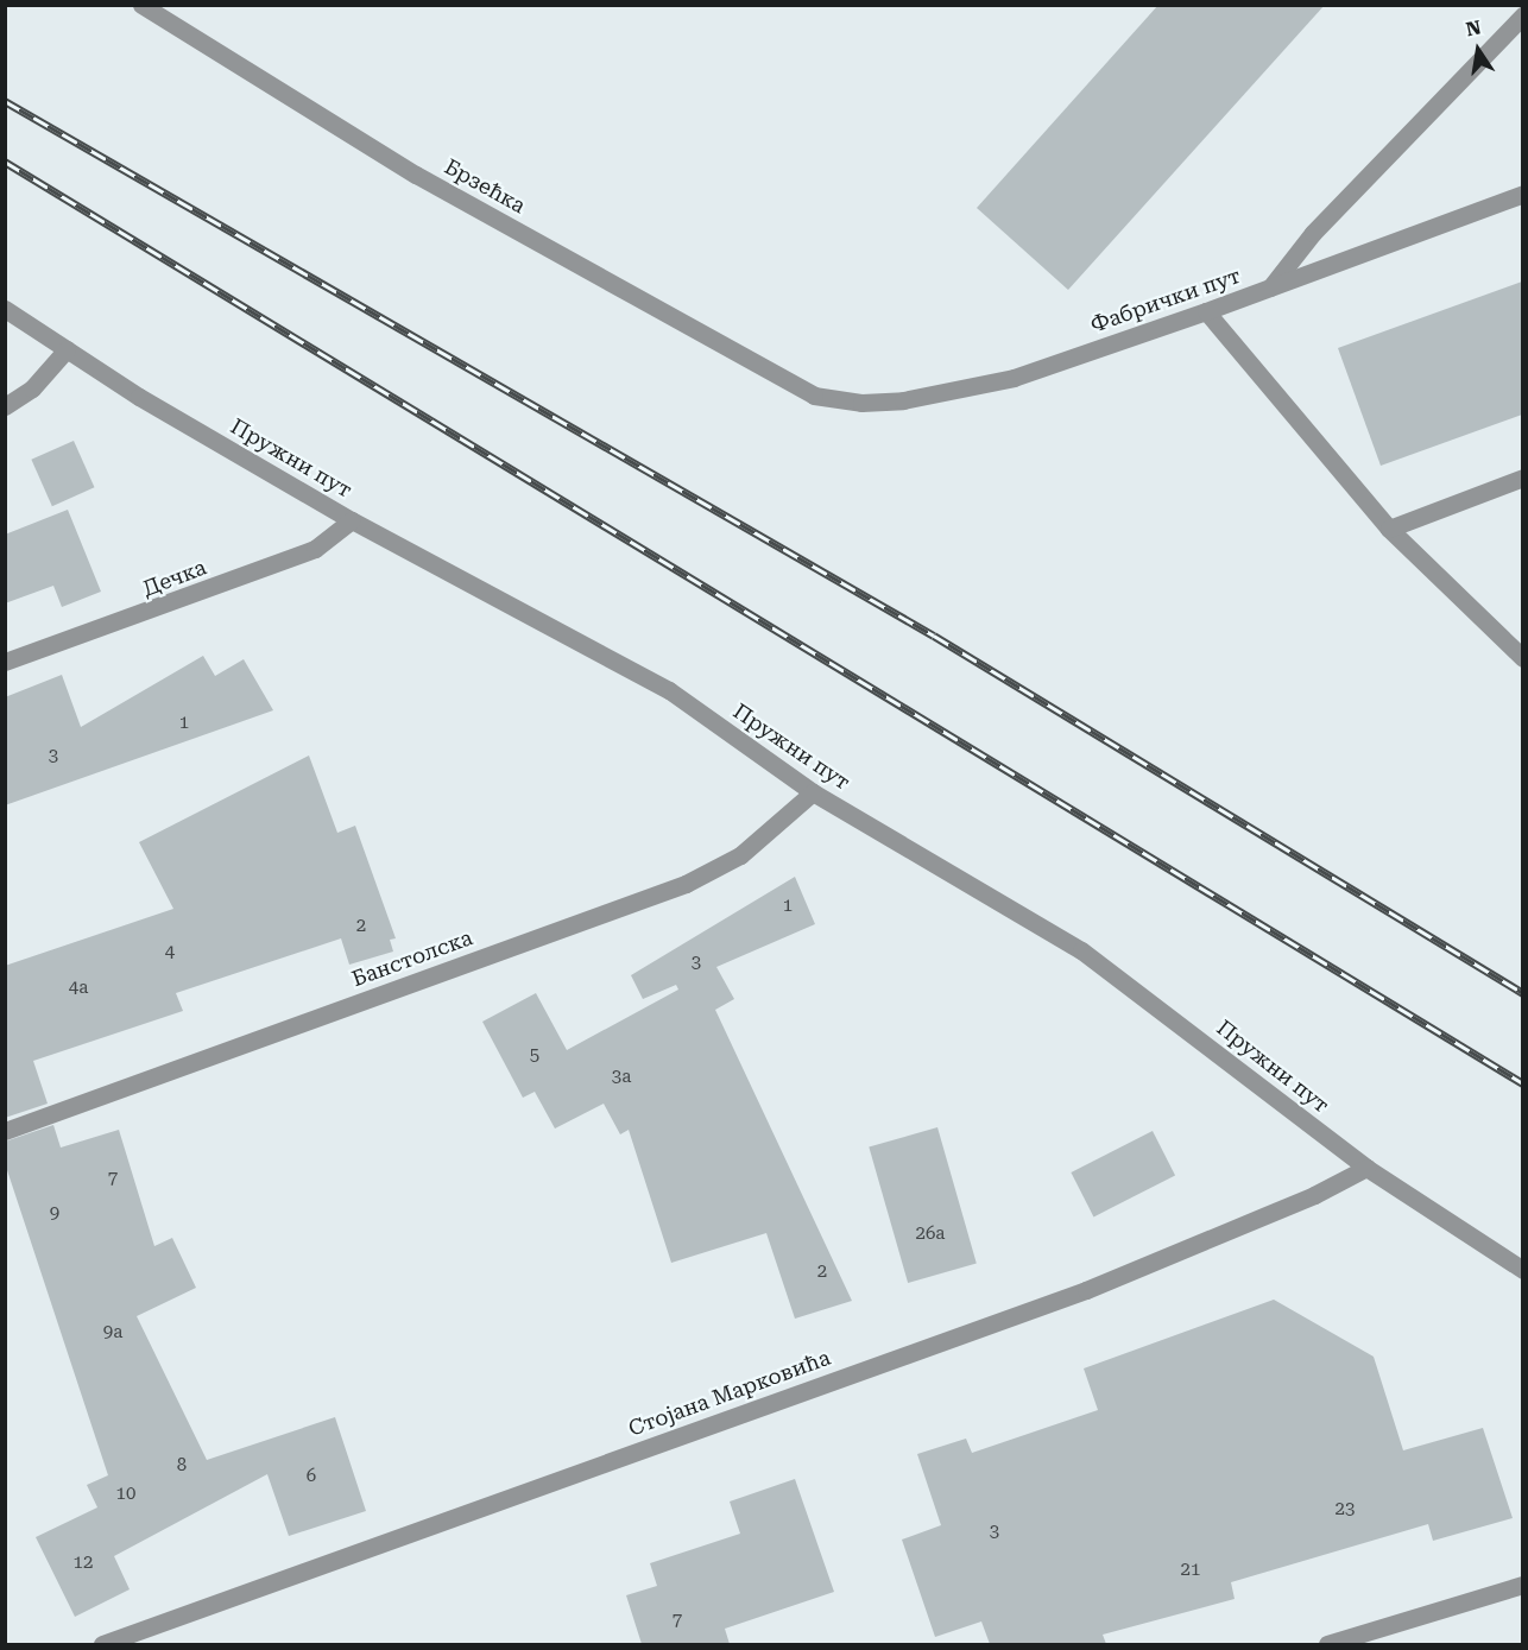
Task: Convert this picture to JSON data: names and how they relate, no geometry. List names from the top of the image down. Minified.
{"streets":{"street":["Брзећка","Фабрички пут","Пружни пут","Дечка","Банстолска","Стојана Марковића"]},"crossings":[["Брзећка","Фабрички пут"],["Пружни пут","Дечка"],["Пружни пут","Банстолска"],["Пружни пут","Стојана Марковића"]],"house_numbers":["1","3","1","2","4","3","4a","5","3a","7","9","26a","2","9a","8","6","10","23","3","12","21","7"],"north":"top"}
